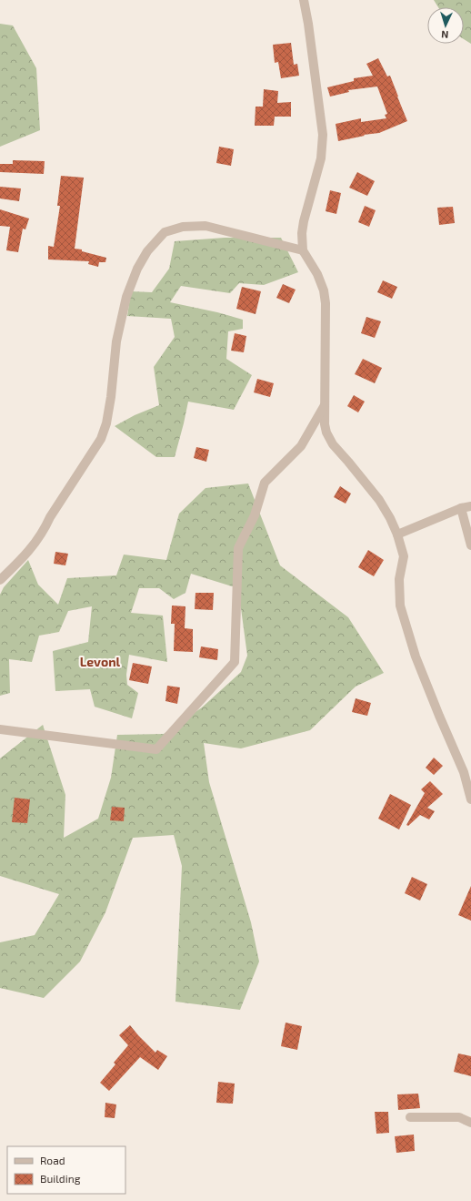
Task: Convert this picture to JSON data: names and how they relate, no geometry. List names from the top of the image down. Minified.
{"districts":["Levonl"],"legend":["Road","Building"],"north":"bottom"}
